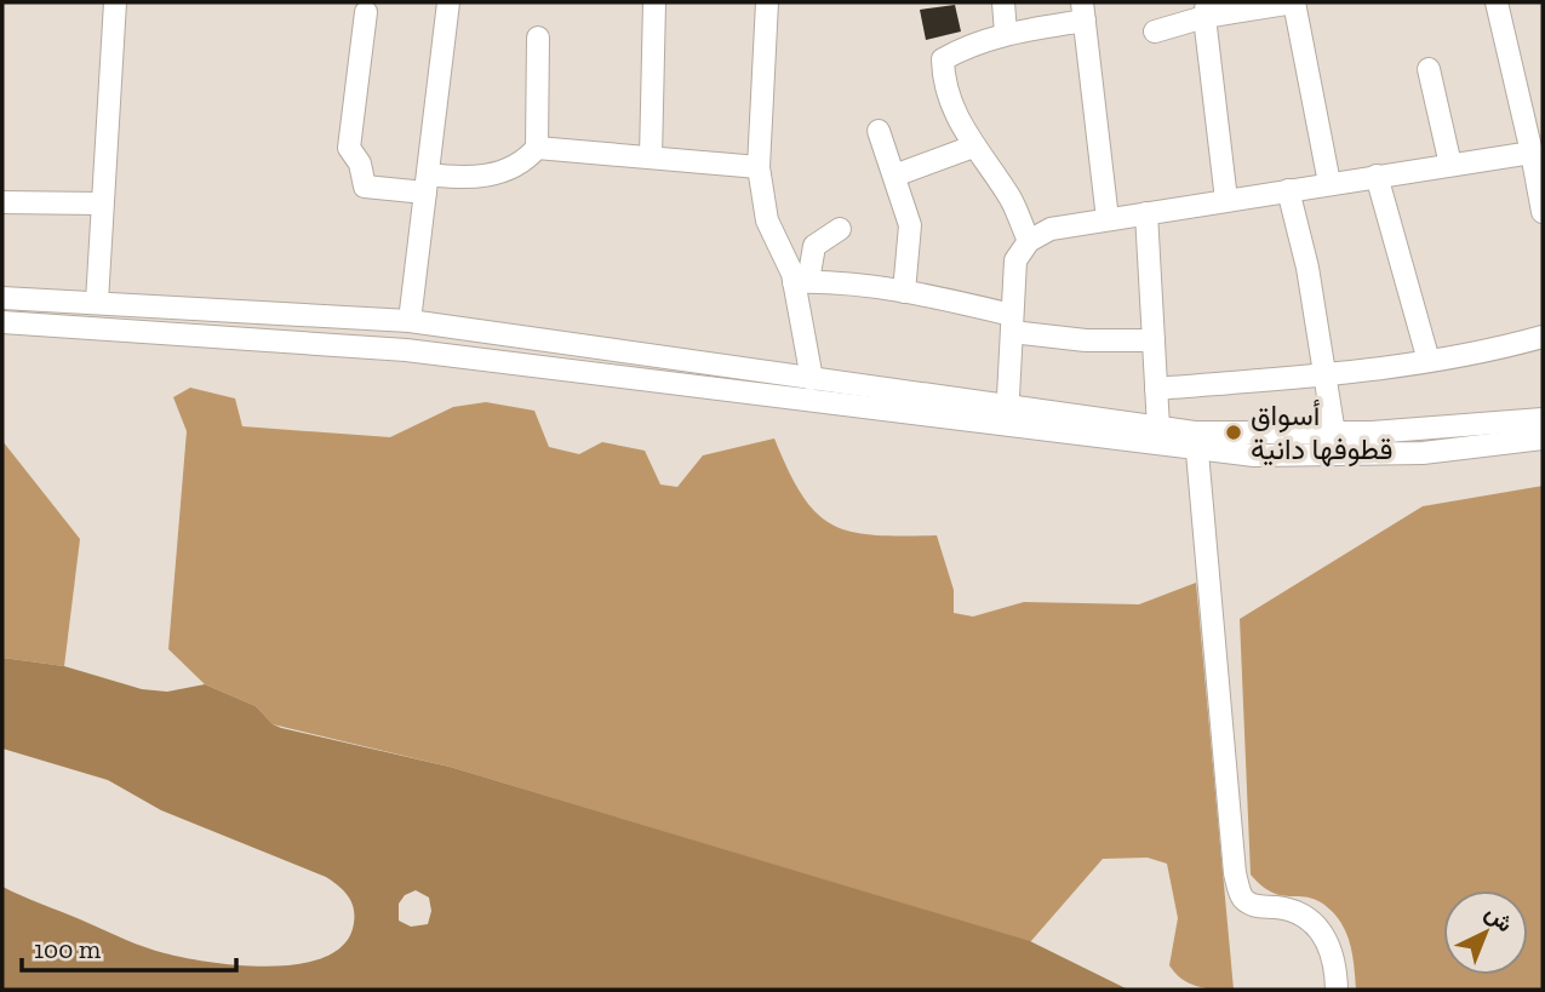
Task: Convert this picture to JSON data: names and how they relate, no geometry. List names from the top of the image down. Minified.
{"places":["أسواق قطوفها دانية"],"scale_bar":"100 m","north":"top right"}
